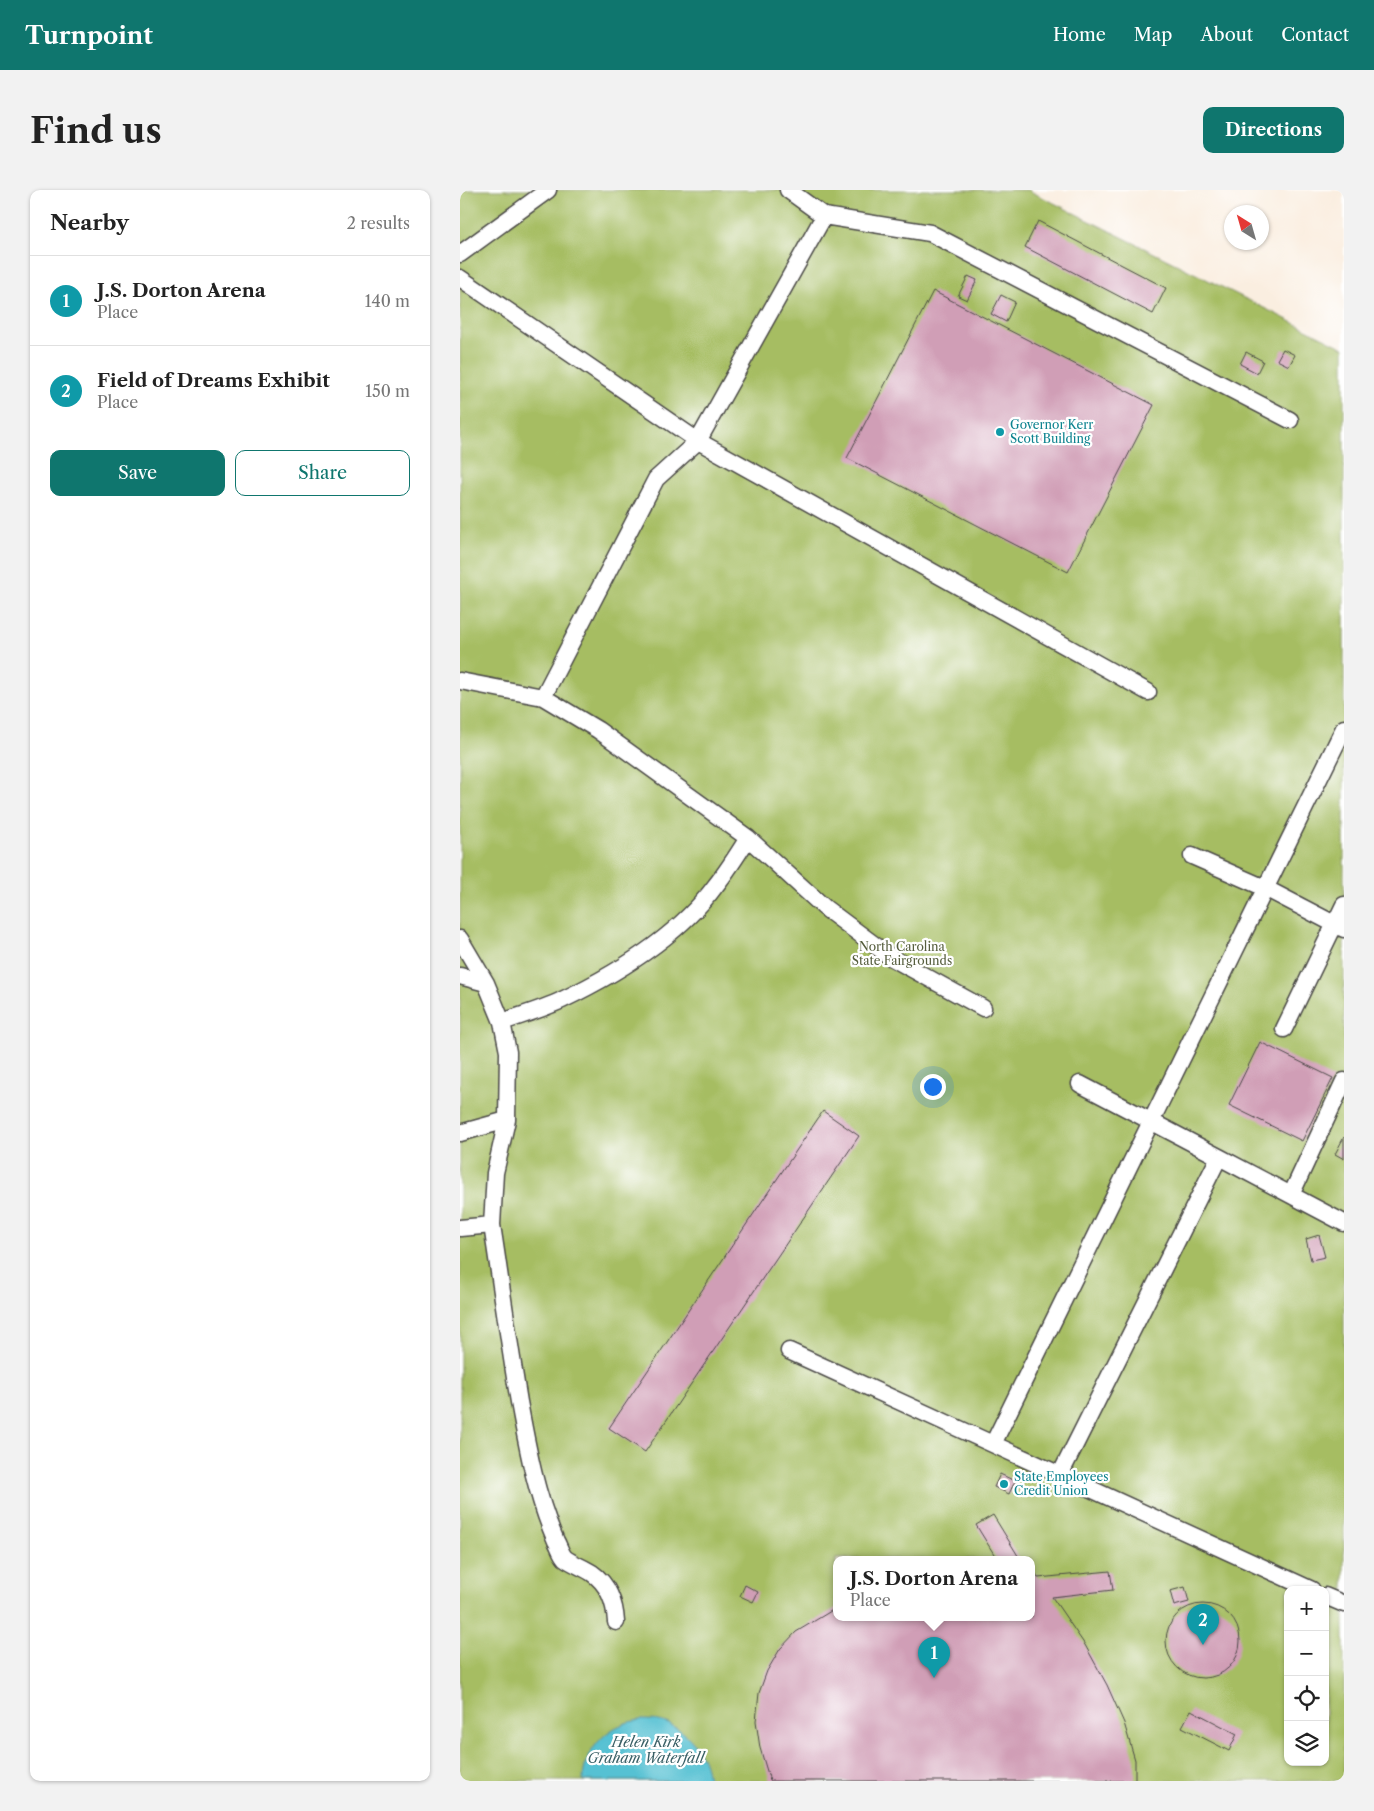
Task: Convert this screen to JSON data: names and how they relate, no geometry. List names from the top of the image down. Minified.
{"water":["Helen Kirk Graham Waterfall"],"parks":["North Carolina State Fairgrounds"],"places":["Governor Kerr Scott Building","State Employees Credit Union"],"north":"top left","page":{"header":"Turnpoint","nav":["Home","Map","About","Contact"],"buttons":["Directions",["Save","Share"]],"title":"Find us","heading":["Nearby","2 results"],"list":[{"mark":"1","name":"J.S. Dorton Arena","note":"Place","value":"140 m"},{"mark":"2","name":"Field of Dreams Exhibit","note":"Place","value":"150 m"}],"popup":["J.S. Dorton Arena","Place"],"map_buttons":["+","−"],"pins":["2","1"]}}
